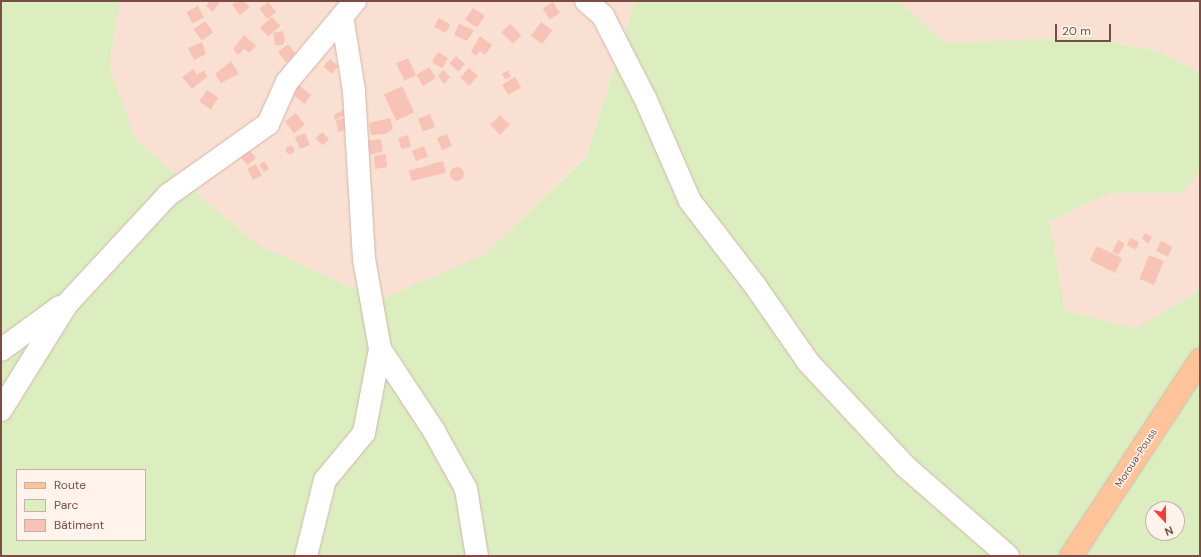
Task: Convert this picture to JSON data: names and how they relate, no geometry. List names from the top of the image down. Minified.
{"streets":{"main road":["Moroua-Pouss"]},"legend":["Route","Parc","Bâtiment"],"scale_bar":"20 m","north":"bottom"}
